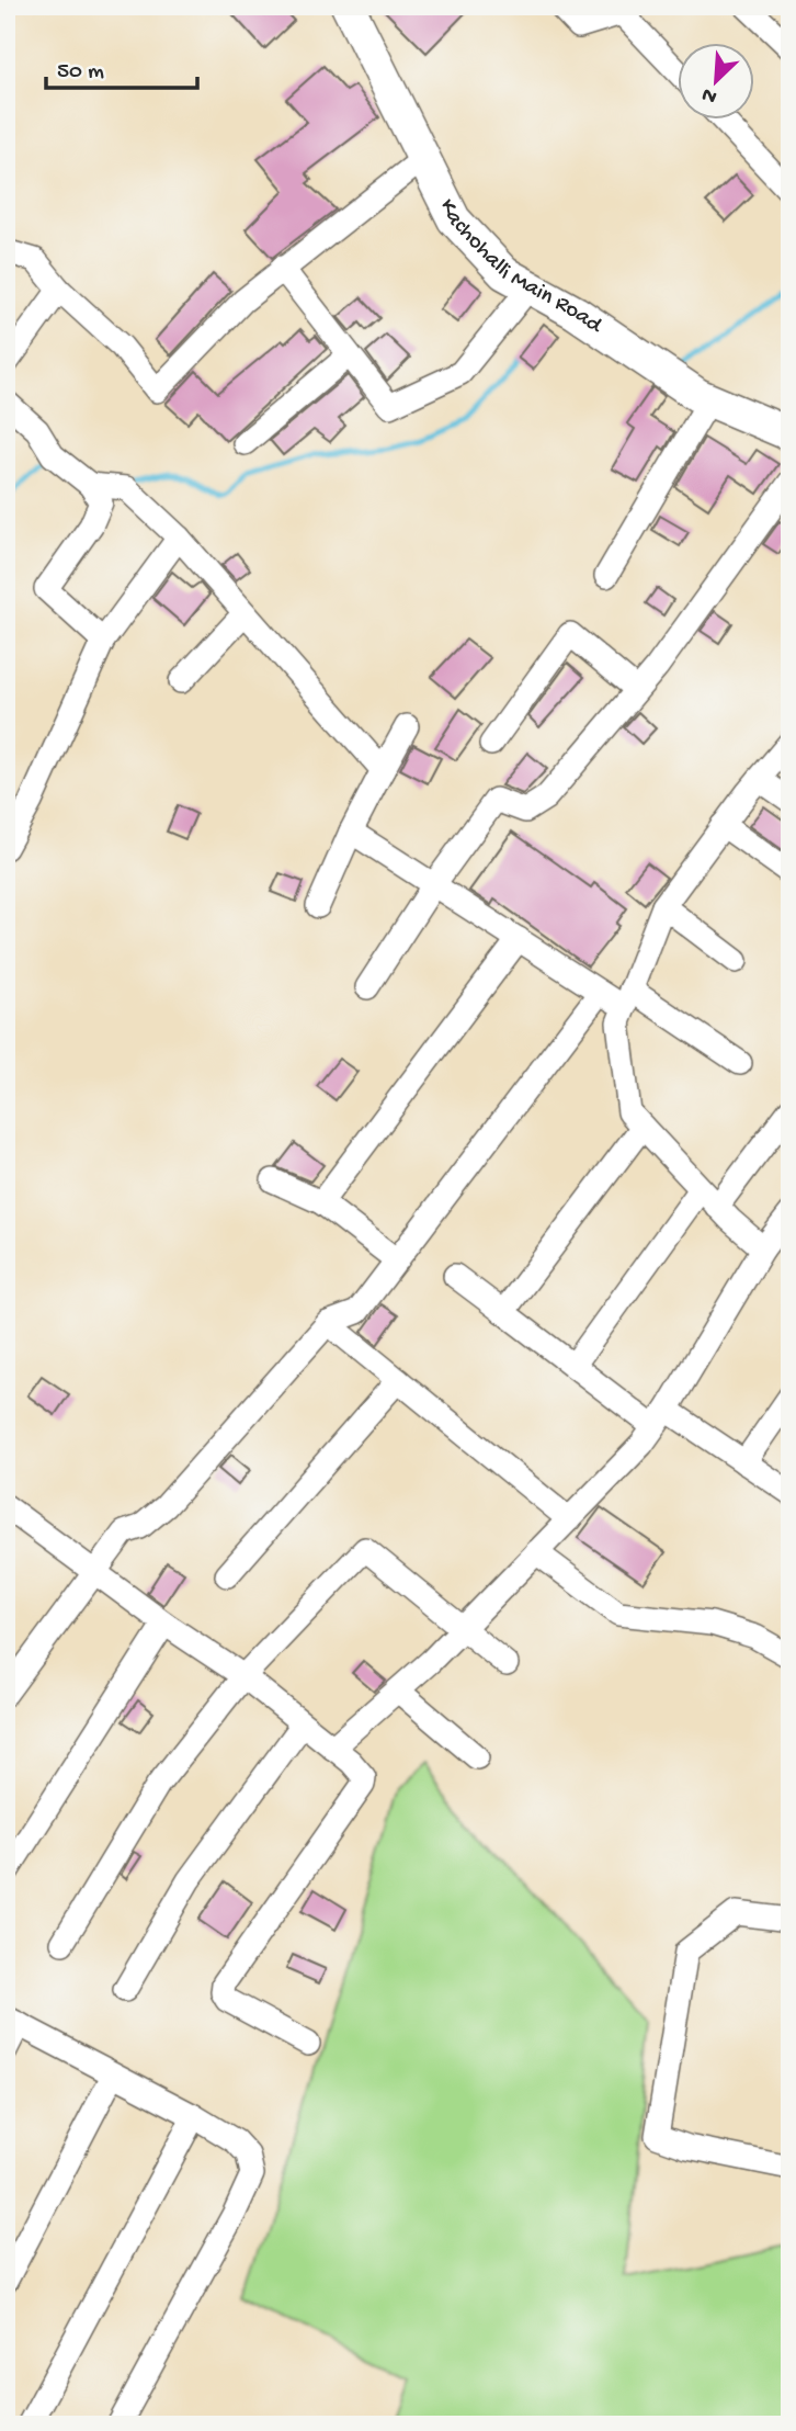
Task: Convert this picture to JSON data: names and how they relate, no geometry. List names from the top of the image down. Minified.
{"streets":{"street":["Kachohalli Main Road"]},"scale_bar":"50 m","north":"bottom left"}
